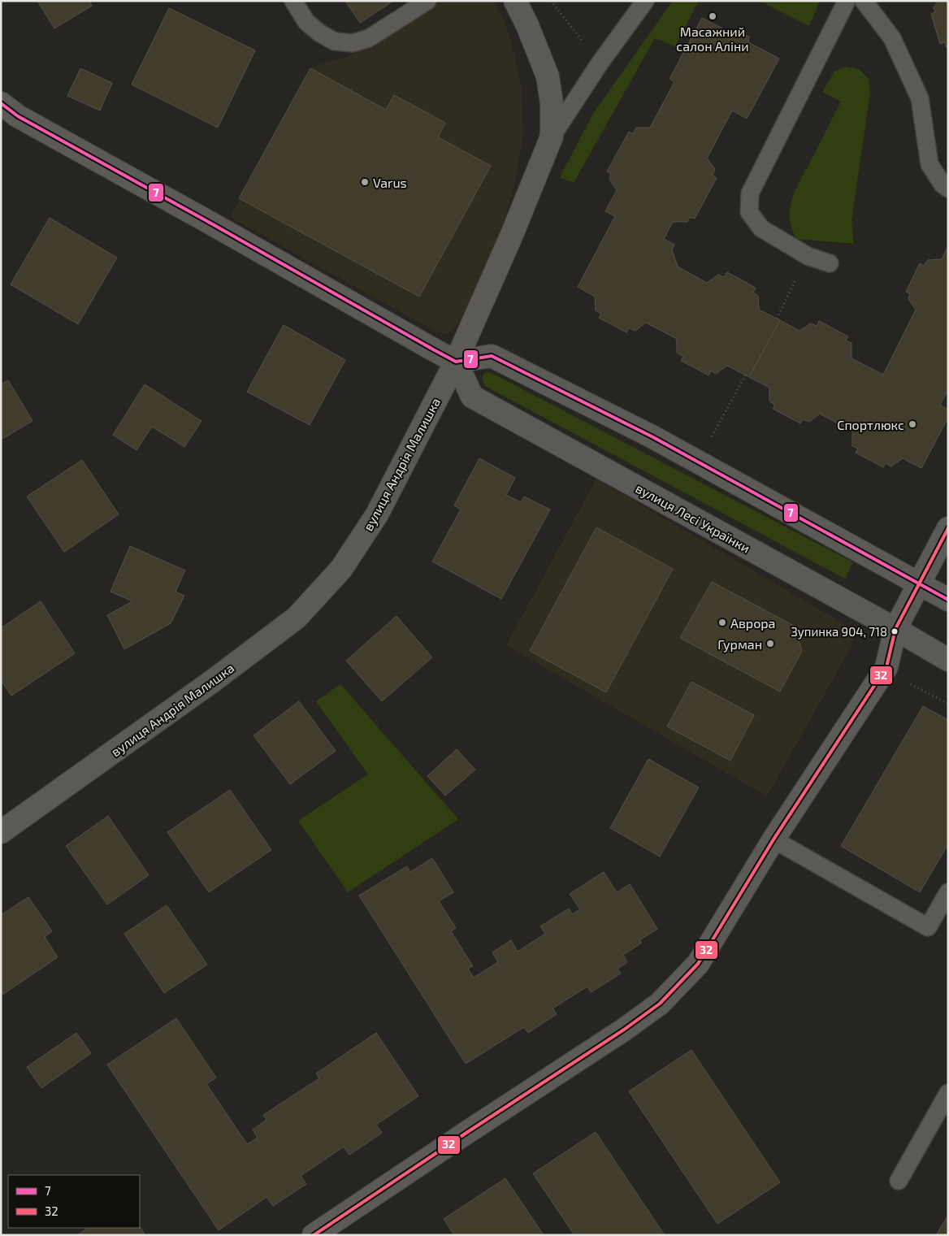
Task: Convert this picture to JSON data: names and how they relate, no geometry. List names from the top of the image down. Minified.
{"streets":{"street":["вулиця Андрія Малишка","вулиця Лесі Українки"]},"crossings":[["вулиця Андрія Малишка","вулиця Лесі Українки"]],"places":["Масажний салон Аліни","Varus","Спортлюкс","Аврора","Зупинка 904, 718","Гурман"],"lines":["transit line 7","transit line 32"],"legend":["7","32"]}
